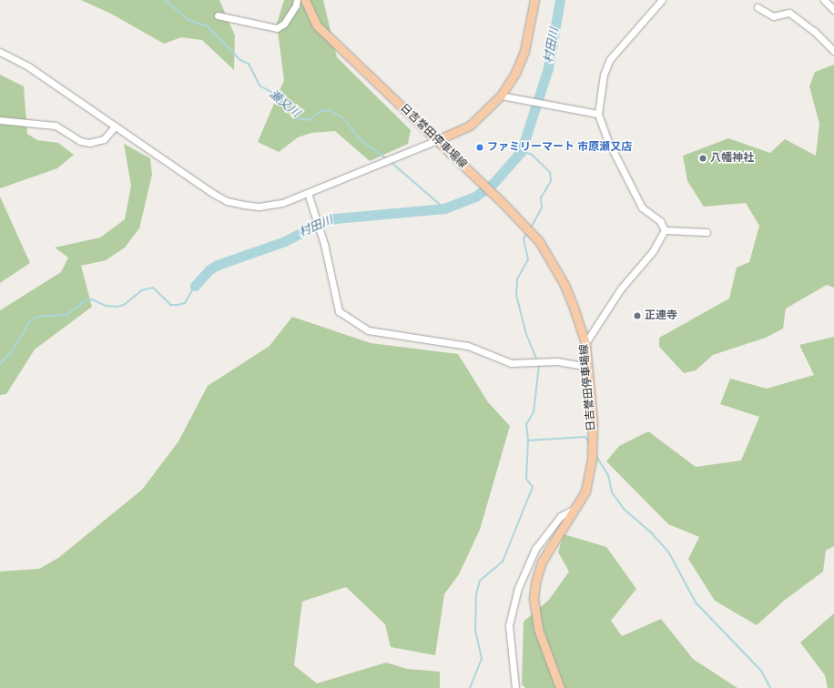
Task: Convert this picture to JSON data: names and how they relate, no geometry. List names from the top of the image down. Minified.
{"streets":{"main road":["日吉誉田停車場線"]},"water":["村田川","瀬又川"],"places":["ファミリーマート 市原瀬又店","八幡神社","正連寺"]}
